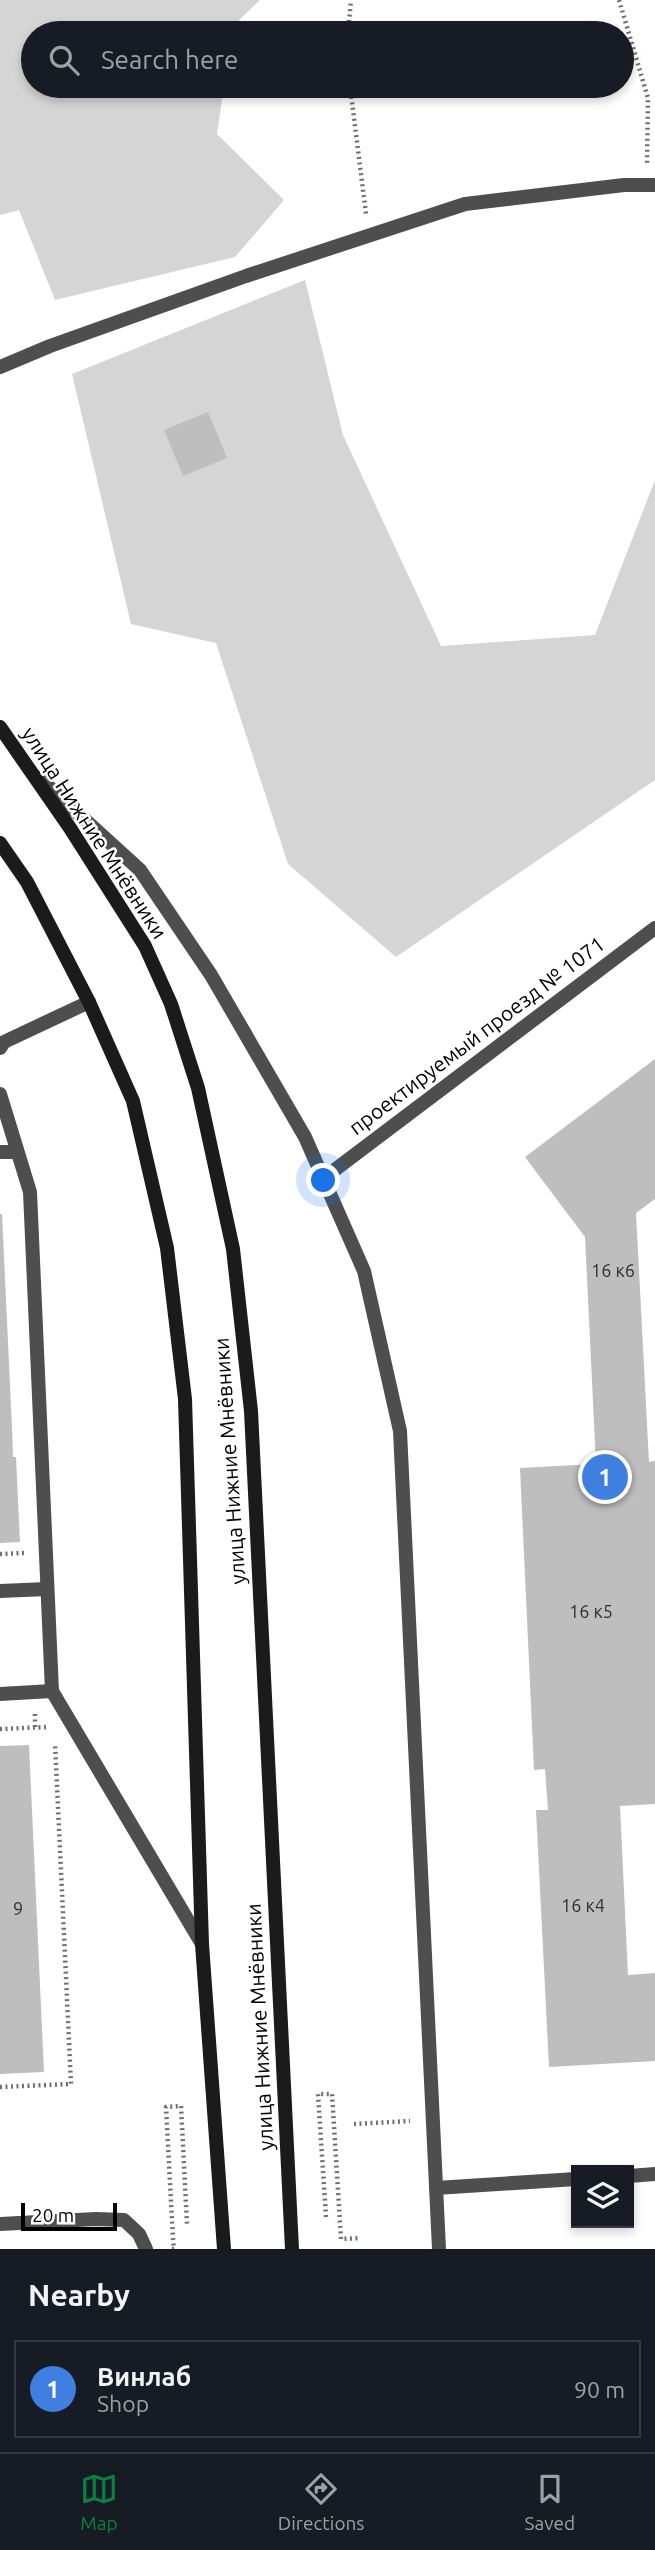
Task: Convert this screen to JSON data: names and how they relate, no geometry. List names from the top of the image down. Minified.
{"streets":{"main road":["улица Нижние Мнёвники"],"street":["проектируемый проезд № 1071"]},"house_numbers":["16 к6","16 к5","16 к4","9"],"scale_bar":"20 m","page":{"search":"Search here","pins":"1","scale":"20 m","heading":"Nearby","list":[{"mark":"1","name":"Винлаб","note":"Shop","value":"90 m"}],"nav":["Map","Directions","Saved"]}}
